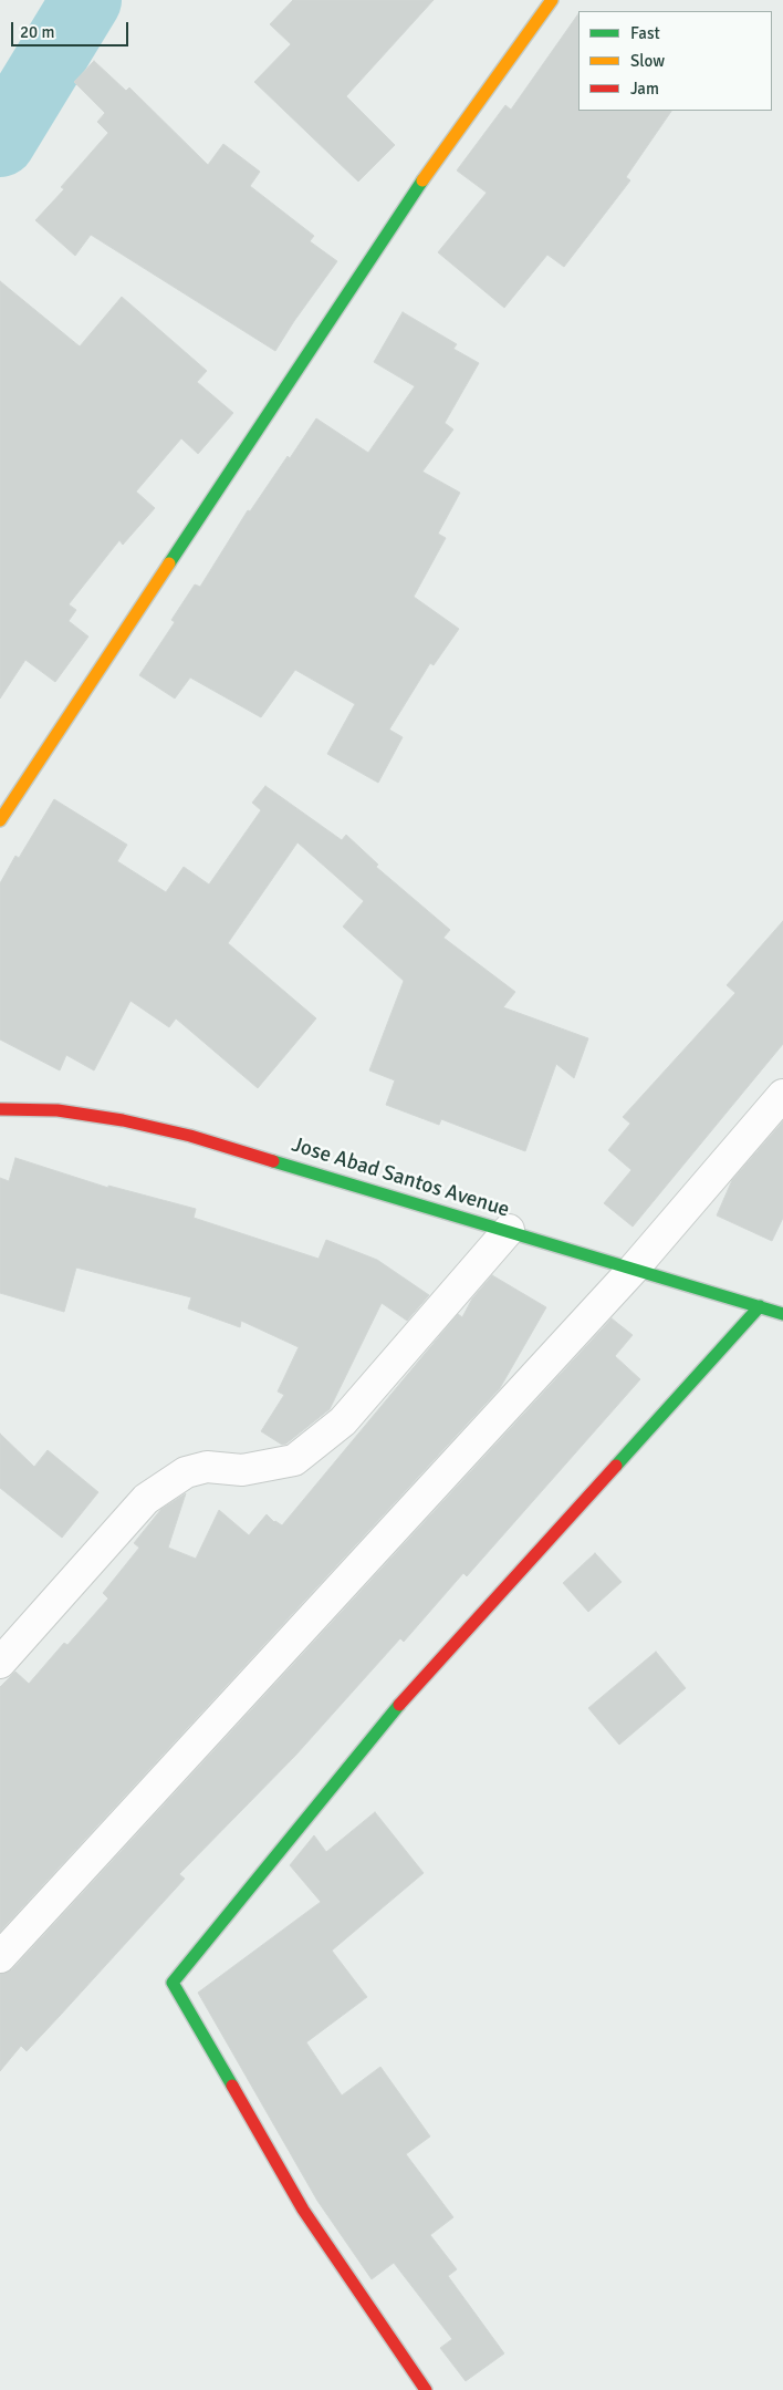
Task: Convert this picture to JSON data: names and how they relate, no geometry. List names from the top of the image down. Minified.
{"streets":{"main road":["Jose Abad Santos Avenue"]},"legend":["Fast","Slow","Jam"],"scale_bar":"20 m"}
